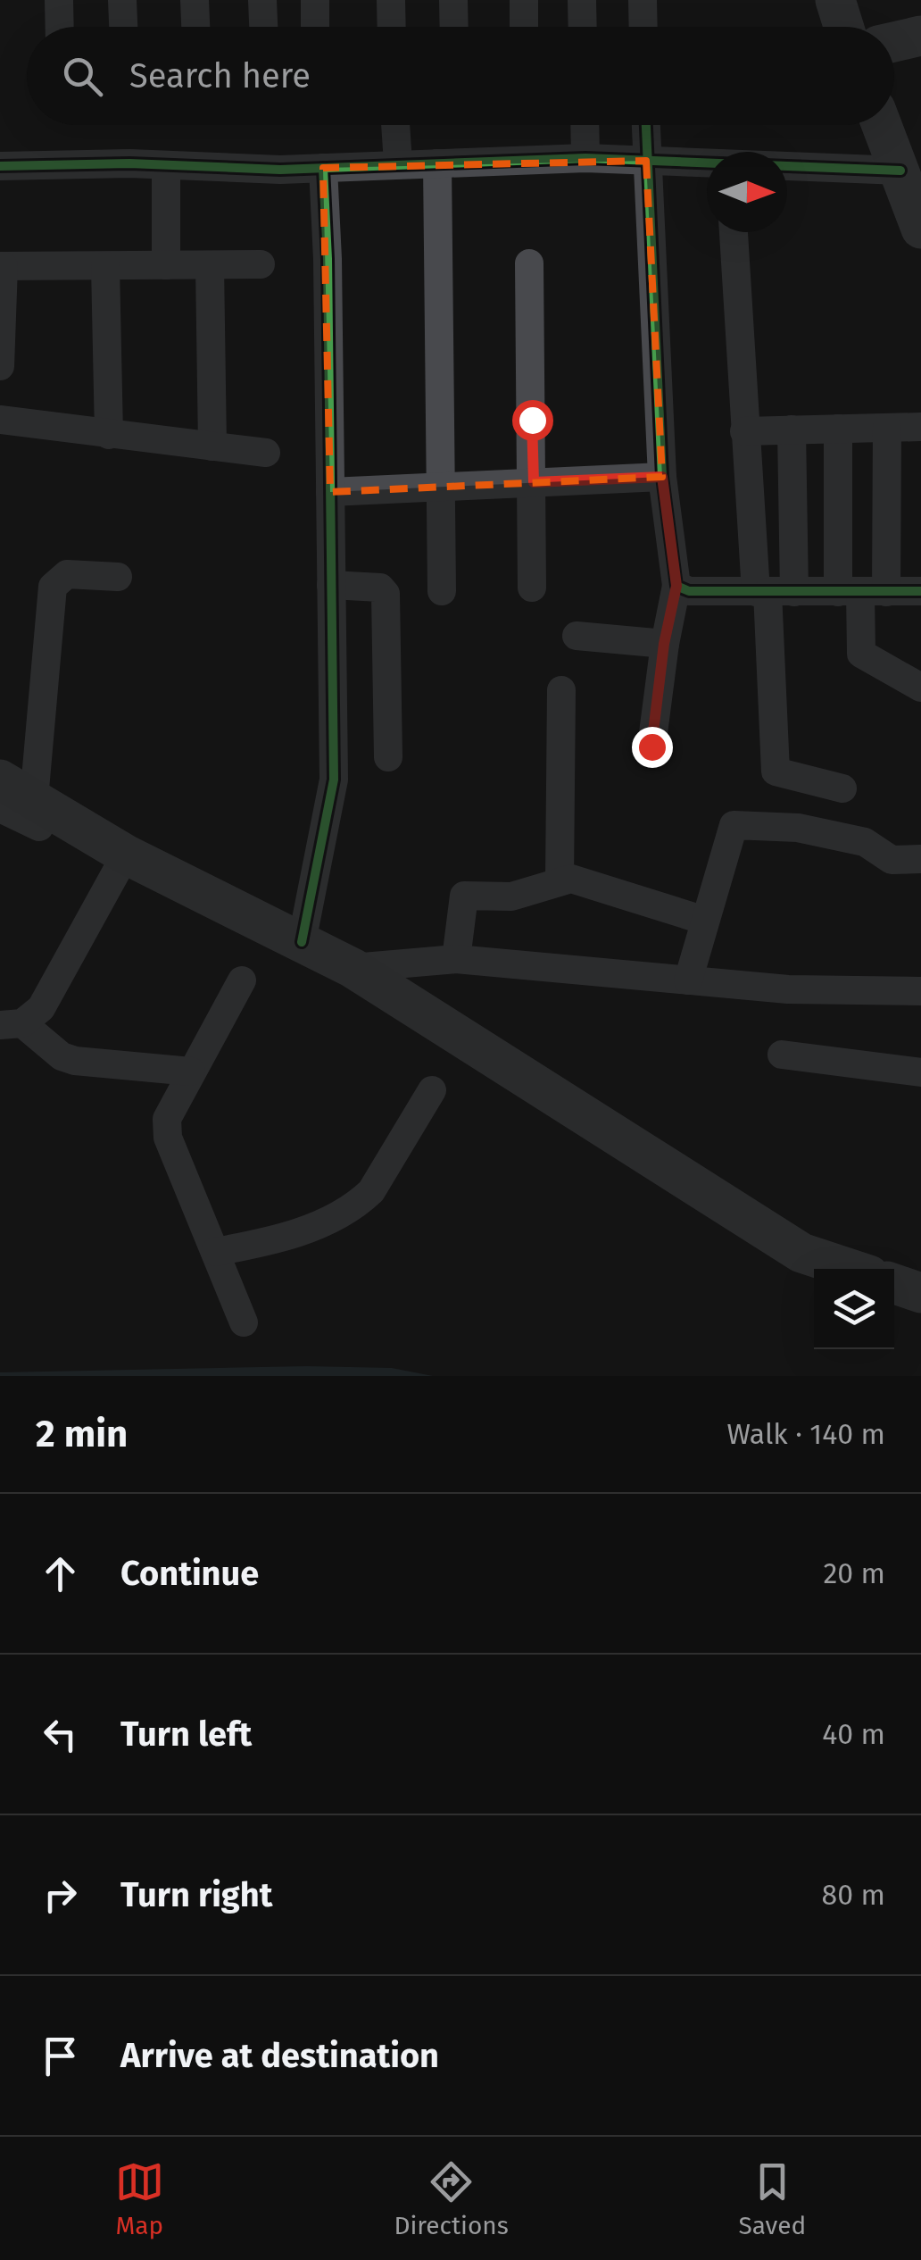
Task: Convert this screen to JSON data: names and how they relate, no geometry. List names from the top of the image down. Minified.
{"north":"right","page":{"search":"Search here","heading":["2 min","Walk · 140 m"],"list":[["Continue","20 m"],["Turn left","40 m"],["Turn right","80 m"],"Arrive at destination"],"nav":["Map","Directions","Saved"]}}
